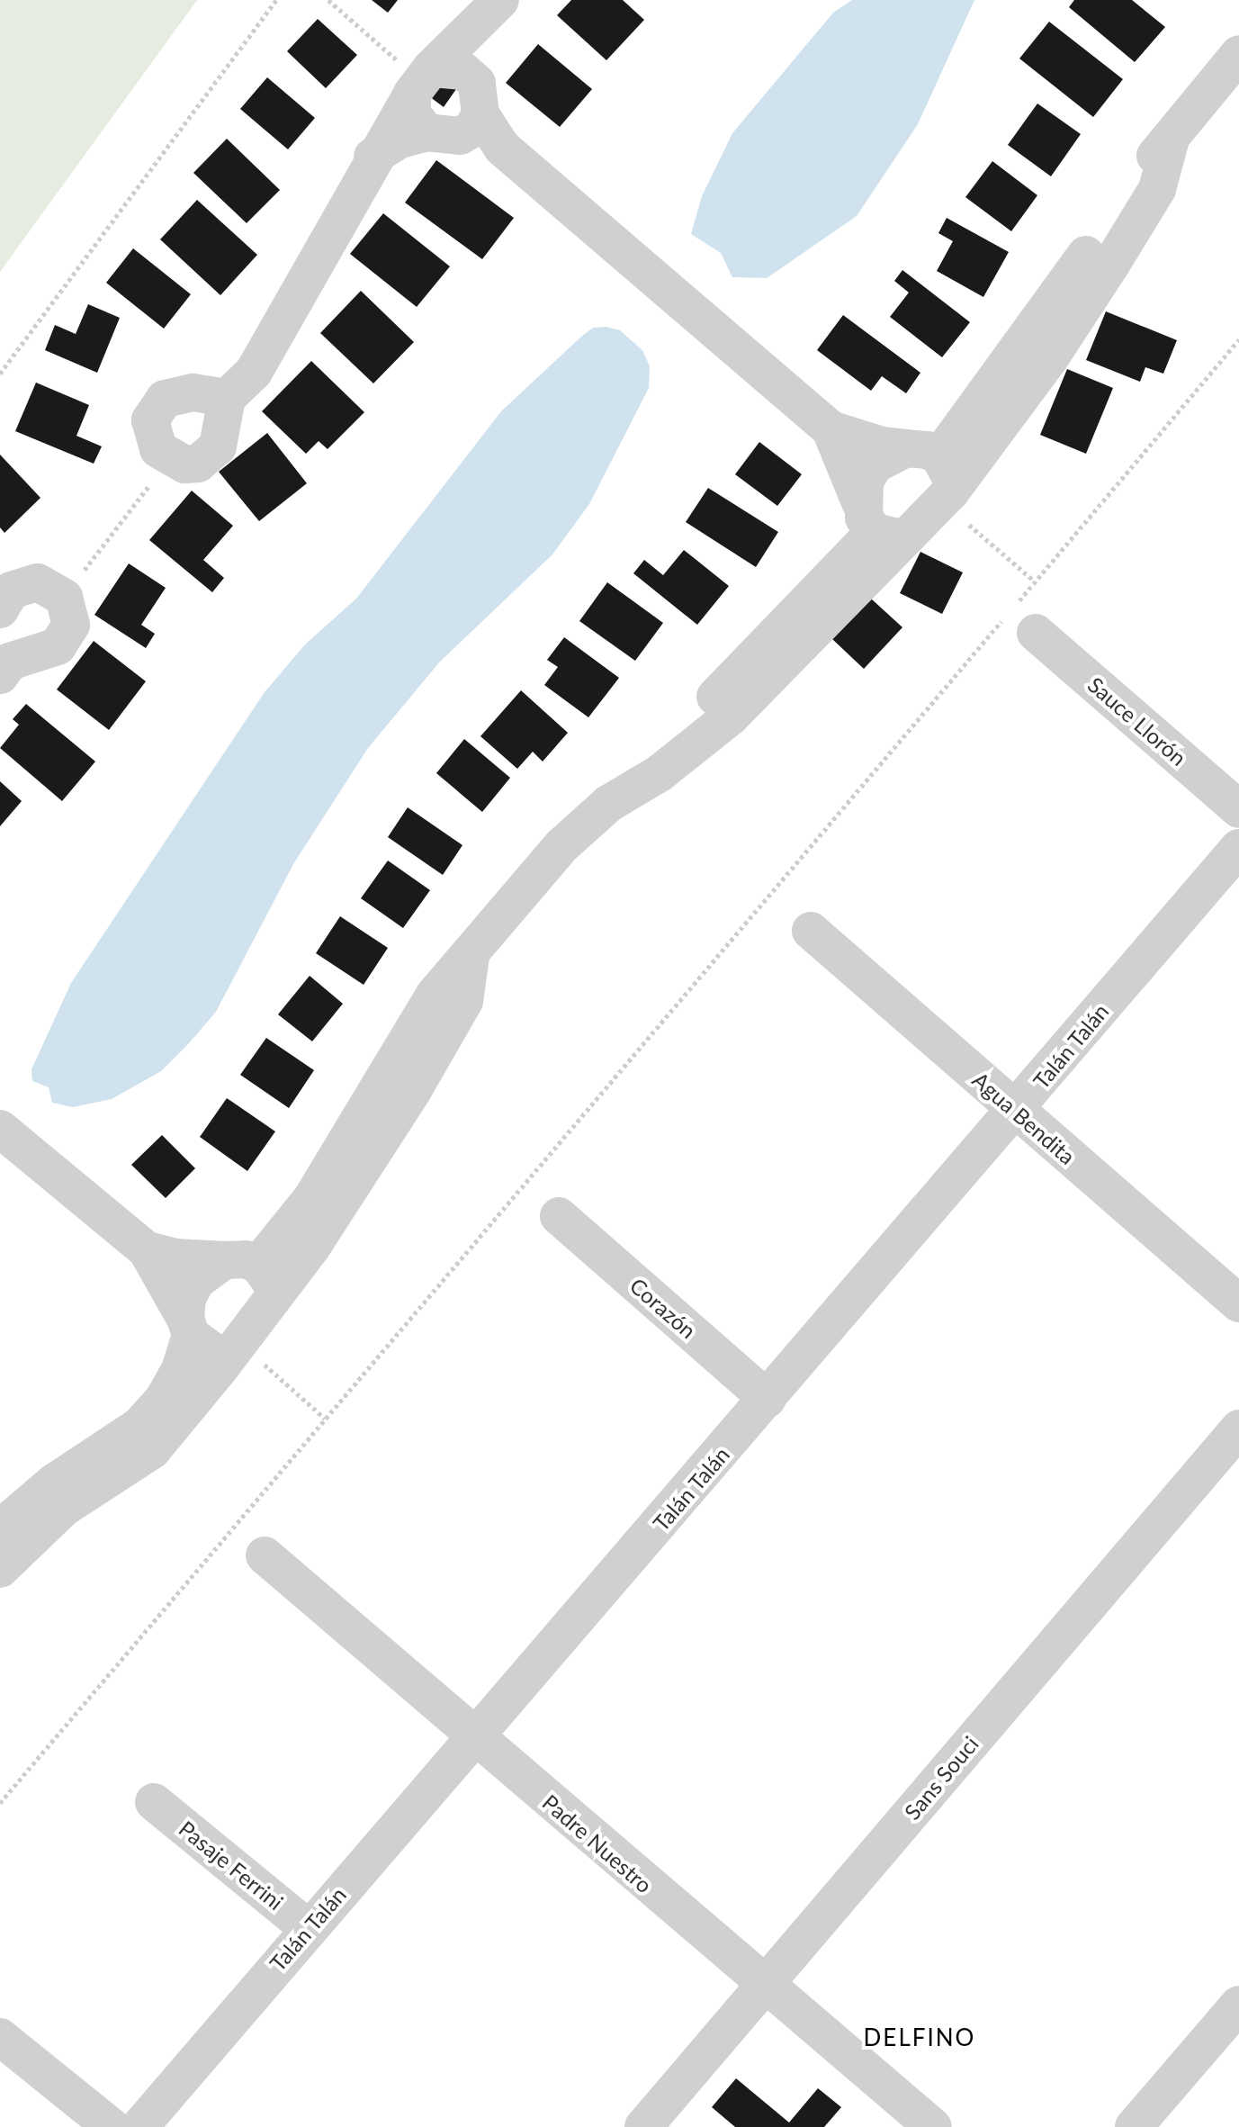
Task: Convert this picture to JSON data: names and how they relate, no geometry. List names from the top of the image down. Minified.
{"streets":{"street":["Sauce Llorón","Talán Talán","Agua Bendita","Corazón","Sans Souci","Padre Nuestro","Pasaje Ferrini"]},"crossings":[["Talán Talán","Agua Bendita"],["Talán Talán","Corazón"],["Talán Talán","Padre Nuestro"],["Talán Talán","Pasaje Ferrini"],["Sans Souci","Padre Nuestro"]],"districts":["DELFINO"]}
